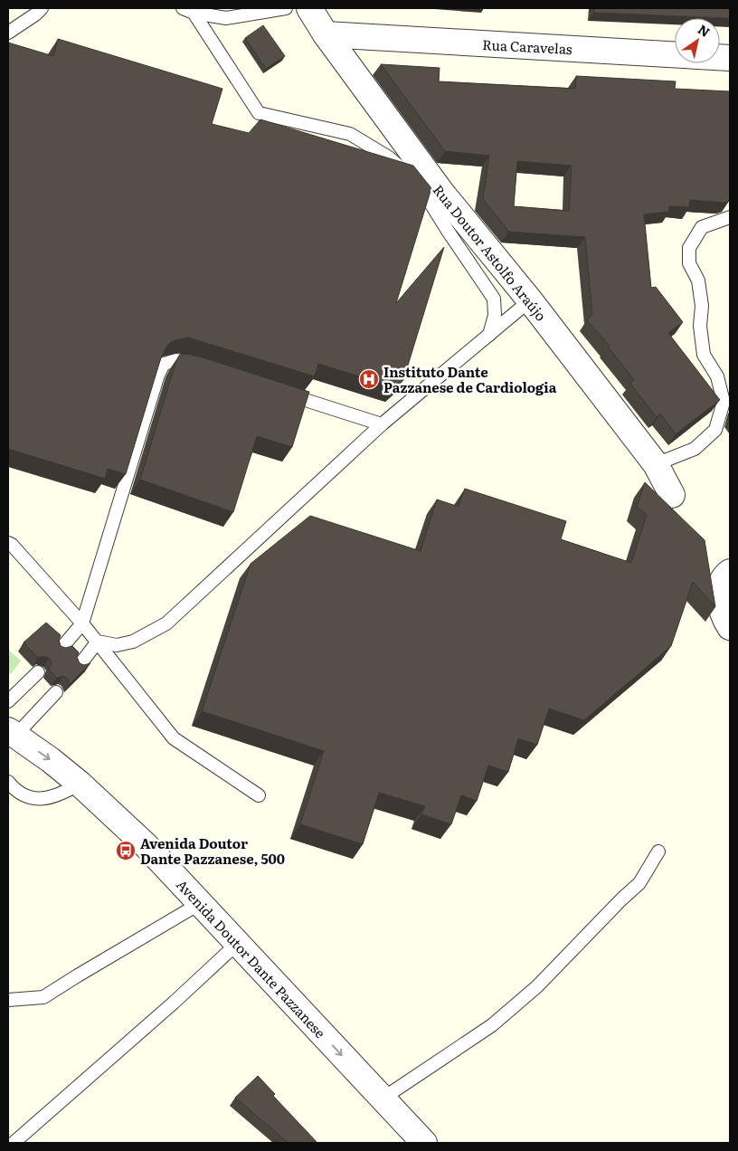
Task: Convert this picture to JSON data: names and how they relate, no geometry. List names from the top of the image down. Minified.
{"streets":{"street":["Rua Caravelas","Rua Doutor Astolfo Araújo","Avenida Doutor Dante Pazzanese"]},"crossings":[["Rua Caravelas","Rua Doutor Astolfo Araújo"]],"one_way":["Avenida Doutor Dante Pazzanese"],"places":{"hospital":["Instituto Dante Pazzanese de Cardiologia"],"bus stop":["Avenida Doutor Dante Pazzanese, 500"]},"north":"top right"}
